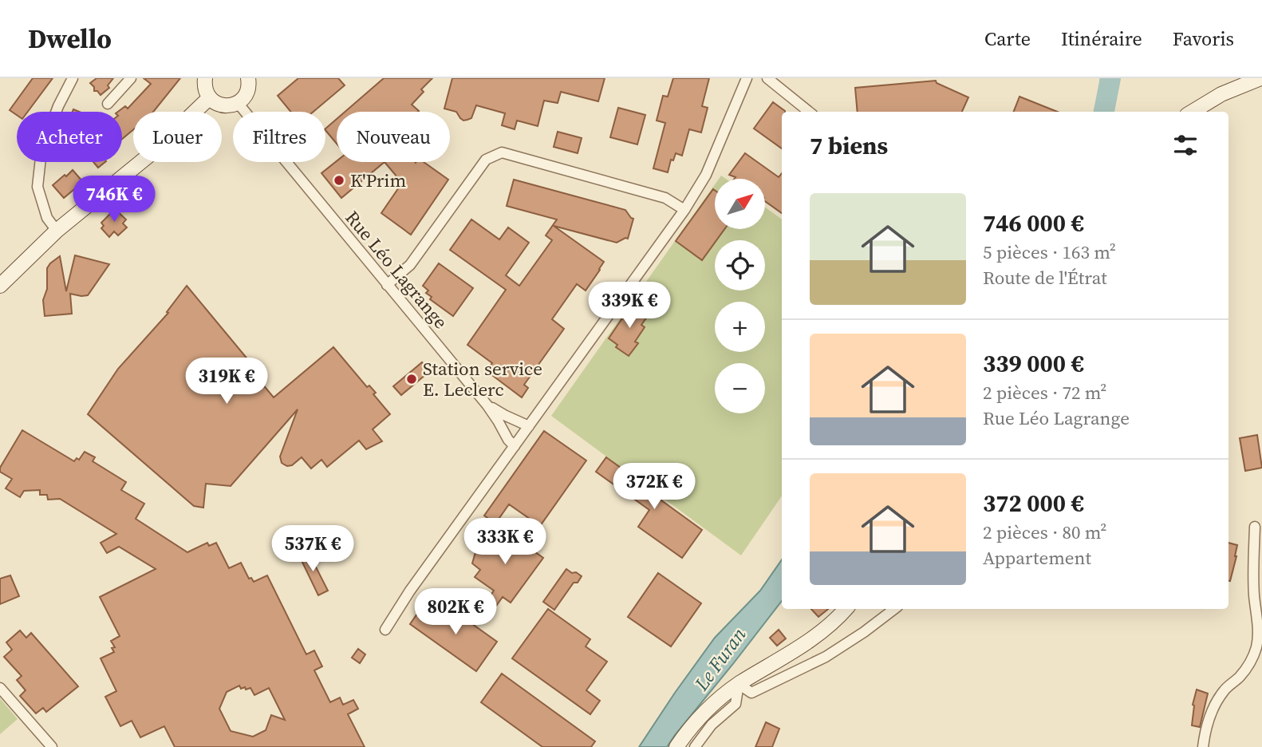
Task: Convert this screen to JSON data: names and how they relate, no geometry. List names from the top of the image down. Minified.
{"streets":{"street":["Rue Léo Lagrange"]},"water":["Le Furan"],"places":["K'Prim","Station service E. Leclerc"],"north":"top right","page":{"header":"Dwello","nav":["Carte","Itinéraire","Favoris"],"chip":["Acheter","Louer","Filtres","Nouveau"],"heading":"7 biens","price":["746K €","339K €","319K €","372K €","333K €","537K €","802K €"],"map_buttons":["+","−"],"list":[{"name":"746 000 €","note":"5 pièces · 163 m² · Route de l'Étrat"},{"name":"339 000 €","note":"2 pièces · 72 m² · Rue Léo Lagrange"},{"name":"372 000 €","note":"2 pièces · 80 m² · Appartement"}]}}
